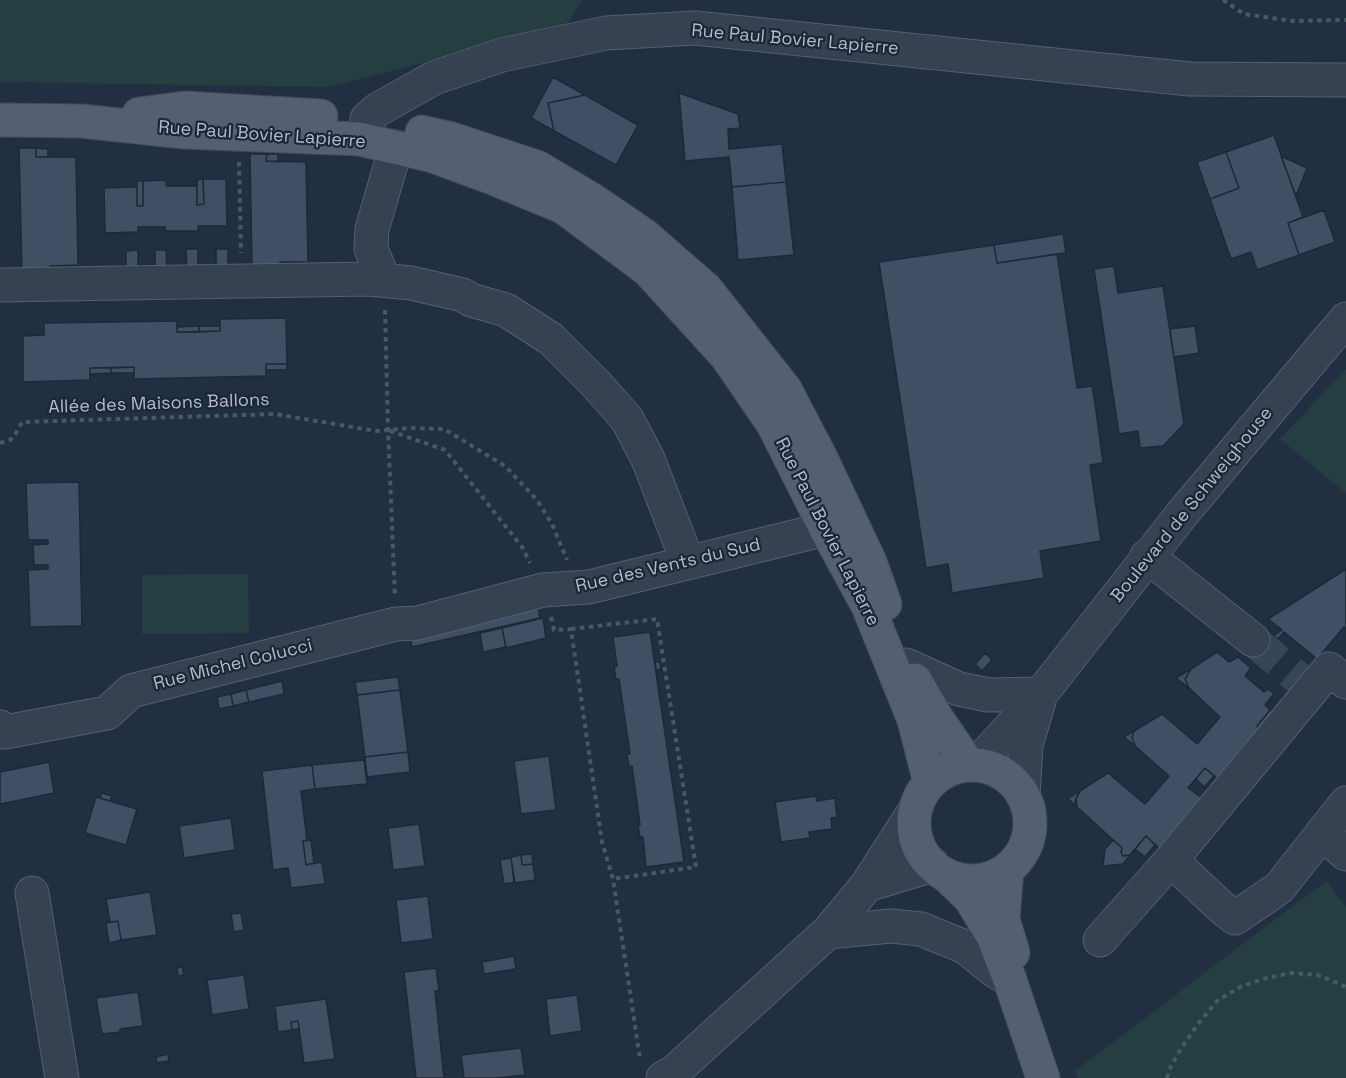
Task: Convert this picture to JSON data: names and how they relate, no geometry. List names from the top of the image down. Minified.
{"streets":{"main road":["Rue Paul Bovier Lapierre"],"street":["Boulevard de Schweighouse","Rue des Vents du Sud","Rue Michel Colucci"],"path":["Allée des Maisons Ballons"]},"crossings":[["Rue Paul Bovier Lapierre","Boulevard de Schweighouse"],["Rue Paul Bovier Lapierre","Rue des Vents du Sud"],["Allée des Maisons Ballons","Rue des Vents du Sud"],["Rue des Vents du Sud","Rue Michel Colucci"]]}
